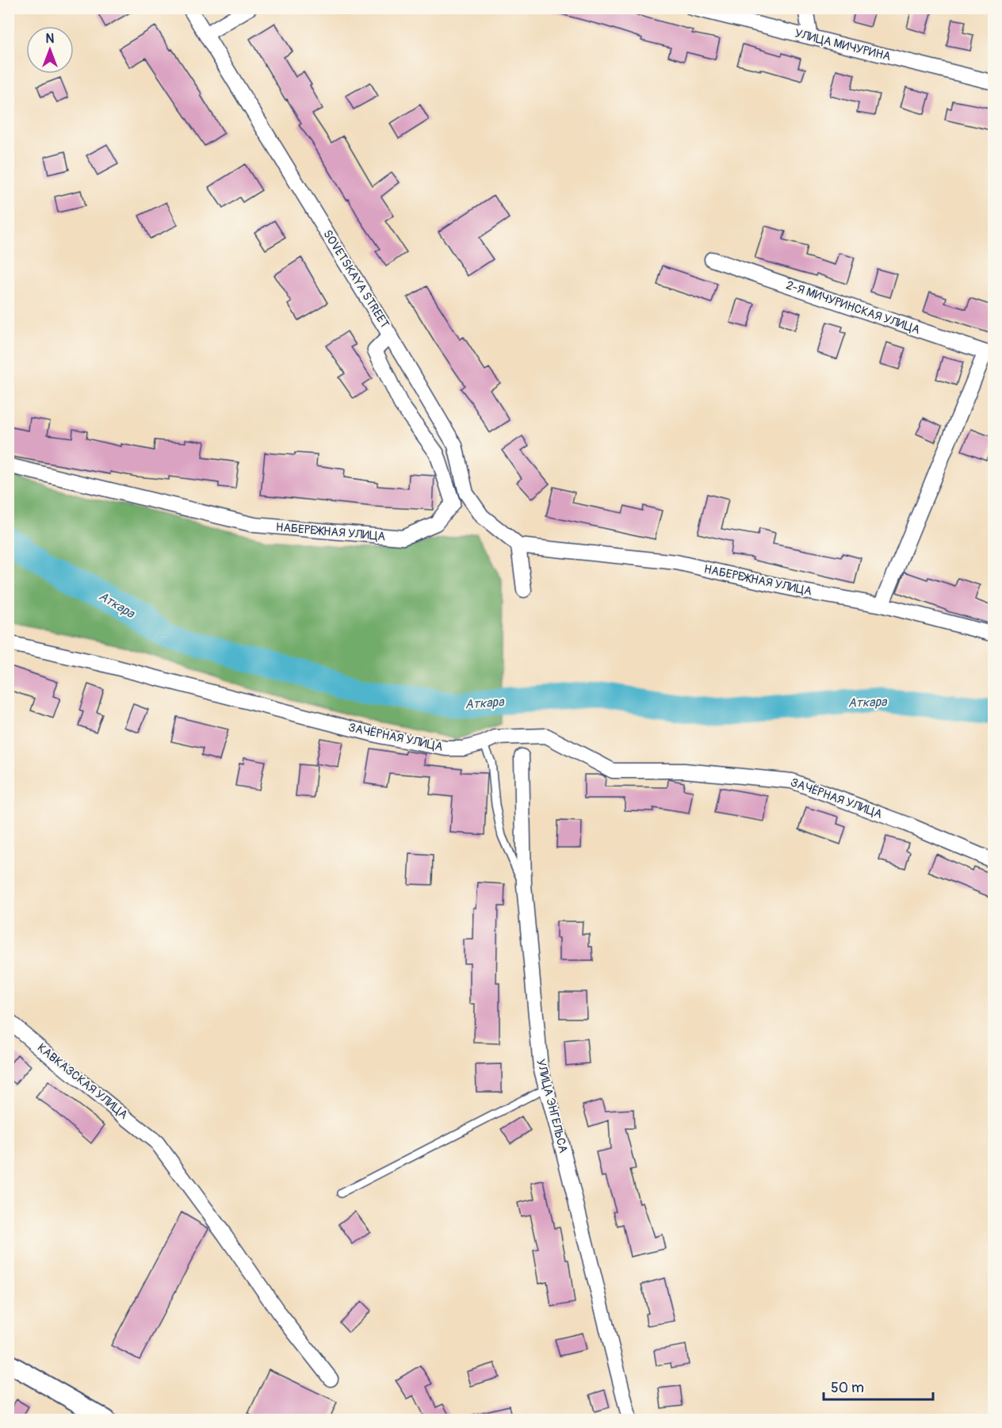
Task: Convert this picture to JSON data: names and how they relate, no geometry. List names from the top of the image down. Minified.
{"streets":{"street":["УЛИЦА МИЧУРИНА","SOVETSKAYA STREET","2-Я МИЧУРИНСКАЯ УЛИЦА","НАБЕРЕЖНАЯ УЛИЦА","ЗАЧЁРНАЯ УЛИЦА","КАВКАЗСКАЯ УЛИЦА","УЛИЦА ЭНГЕЛЬСА"]},"crossings":[["SOVETSKAYA STREET","НАБЕРЕЖНАЯ УЛИЦА"]],"water":["Аткара"],"scale_bar":"50 m","north":"top"}
